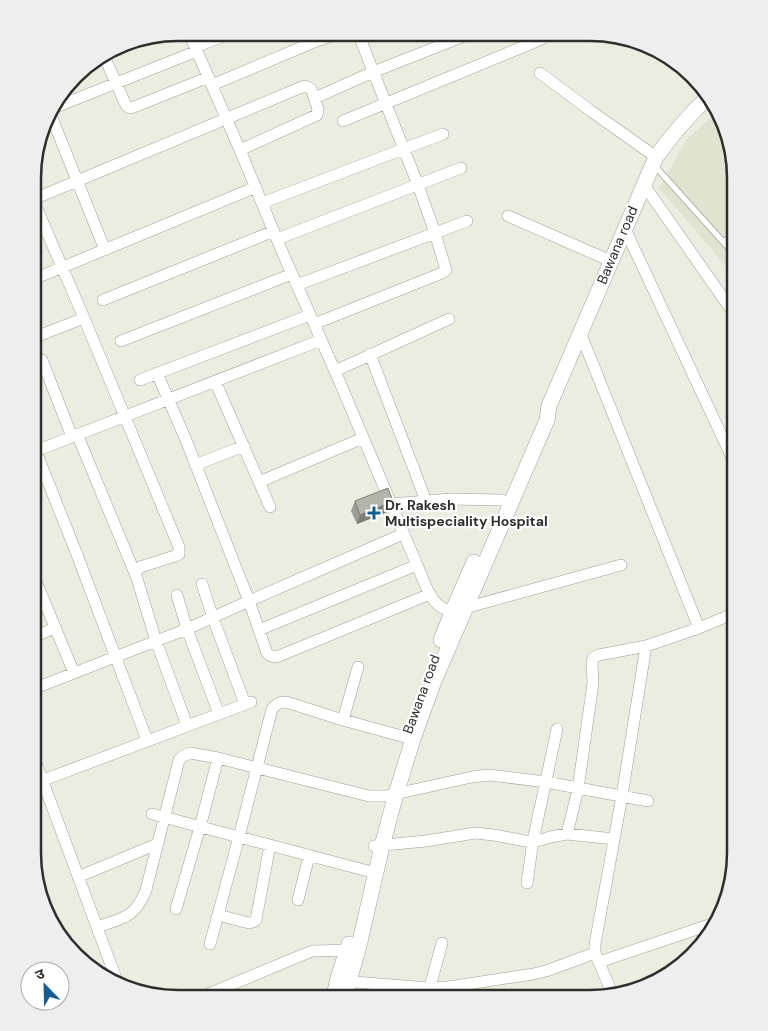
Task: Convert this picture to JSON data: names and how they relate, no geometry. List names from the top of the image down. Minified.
{"streets":{"street":["Bawana road"]},"places":{"health":["Dr. Rakesh Multispeciality Hospital"]},"north":"top left"}
